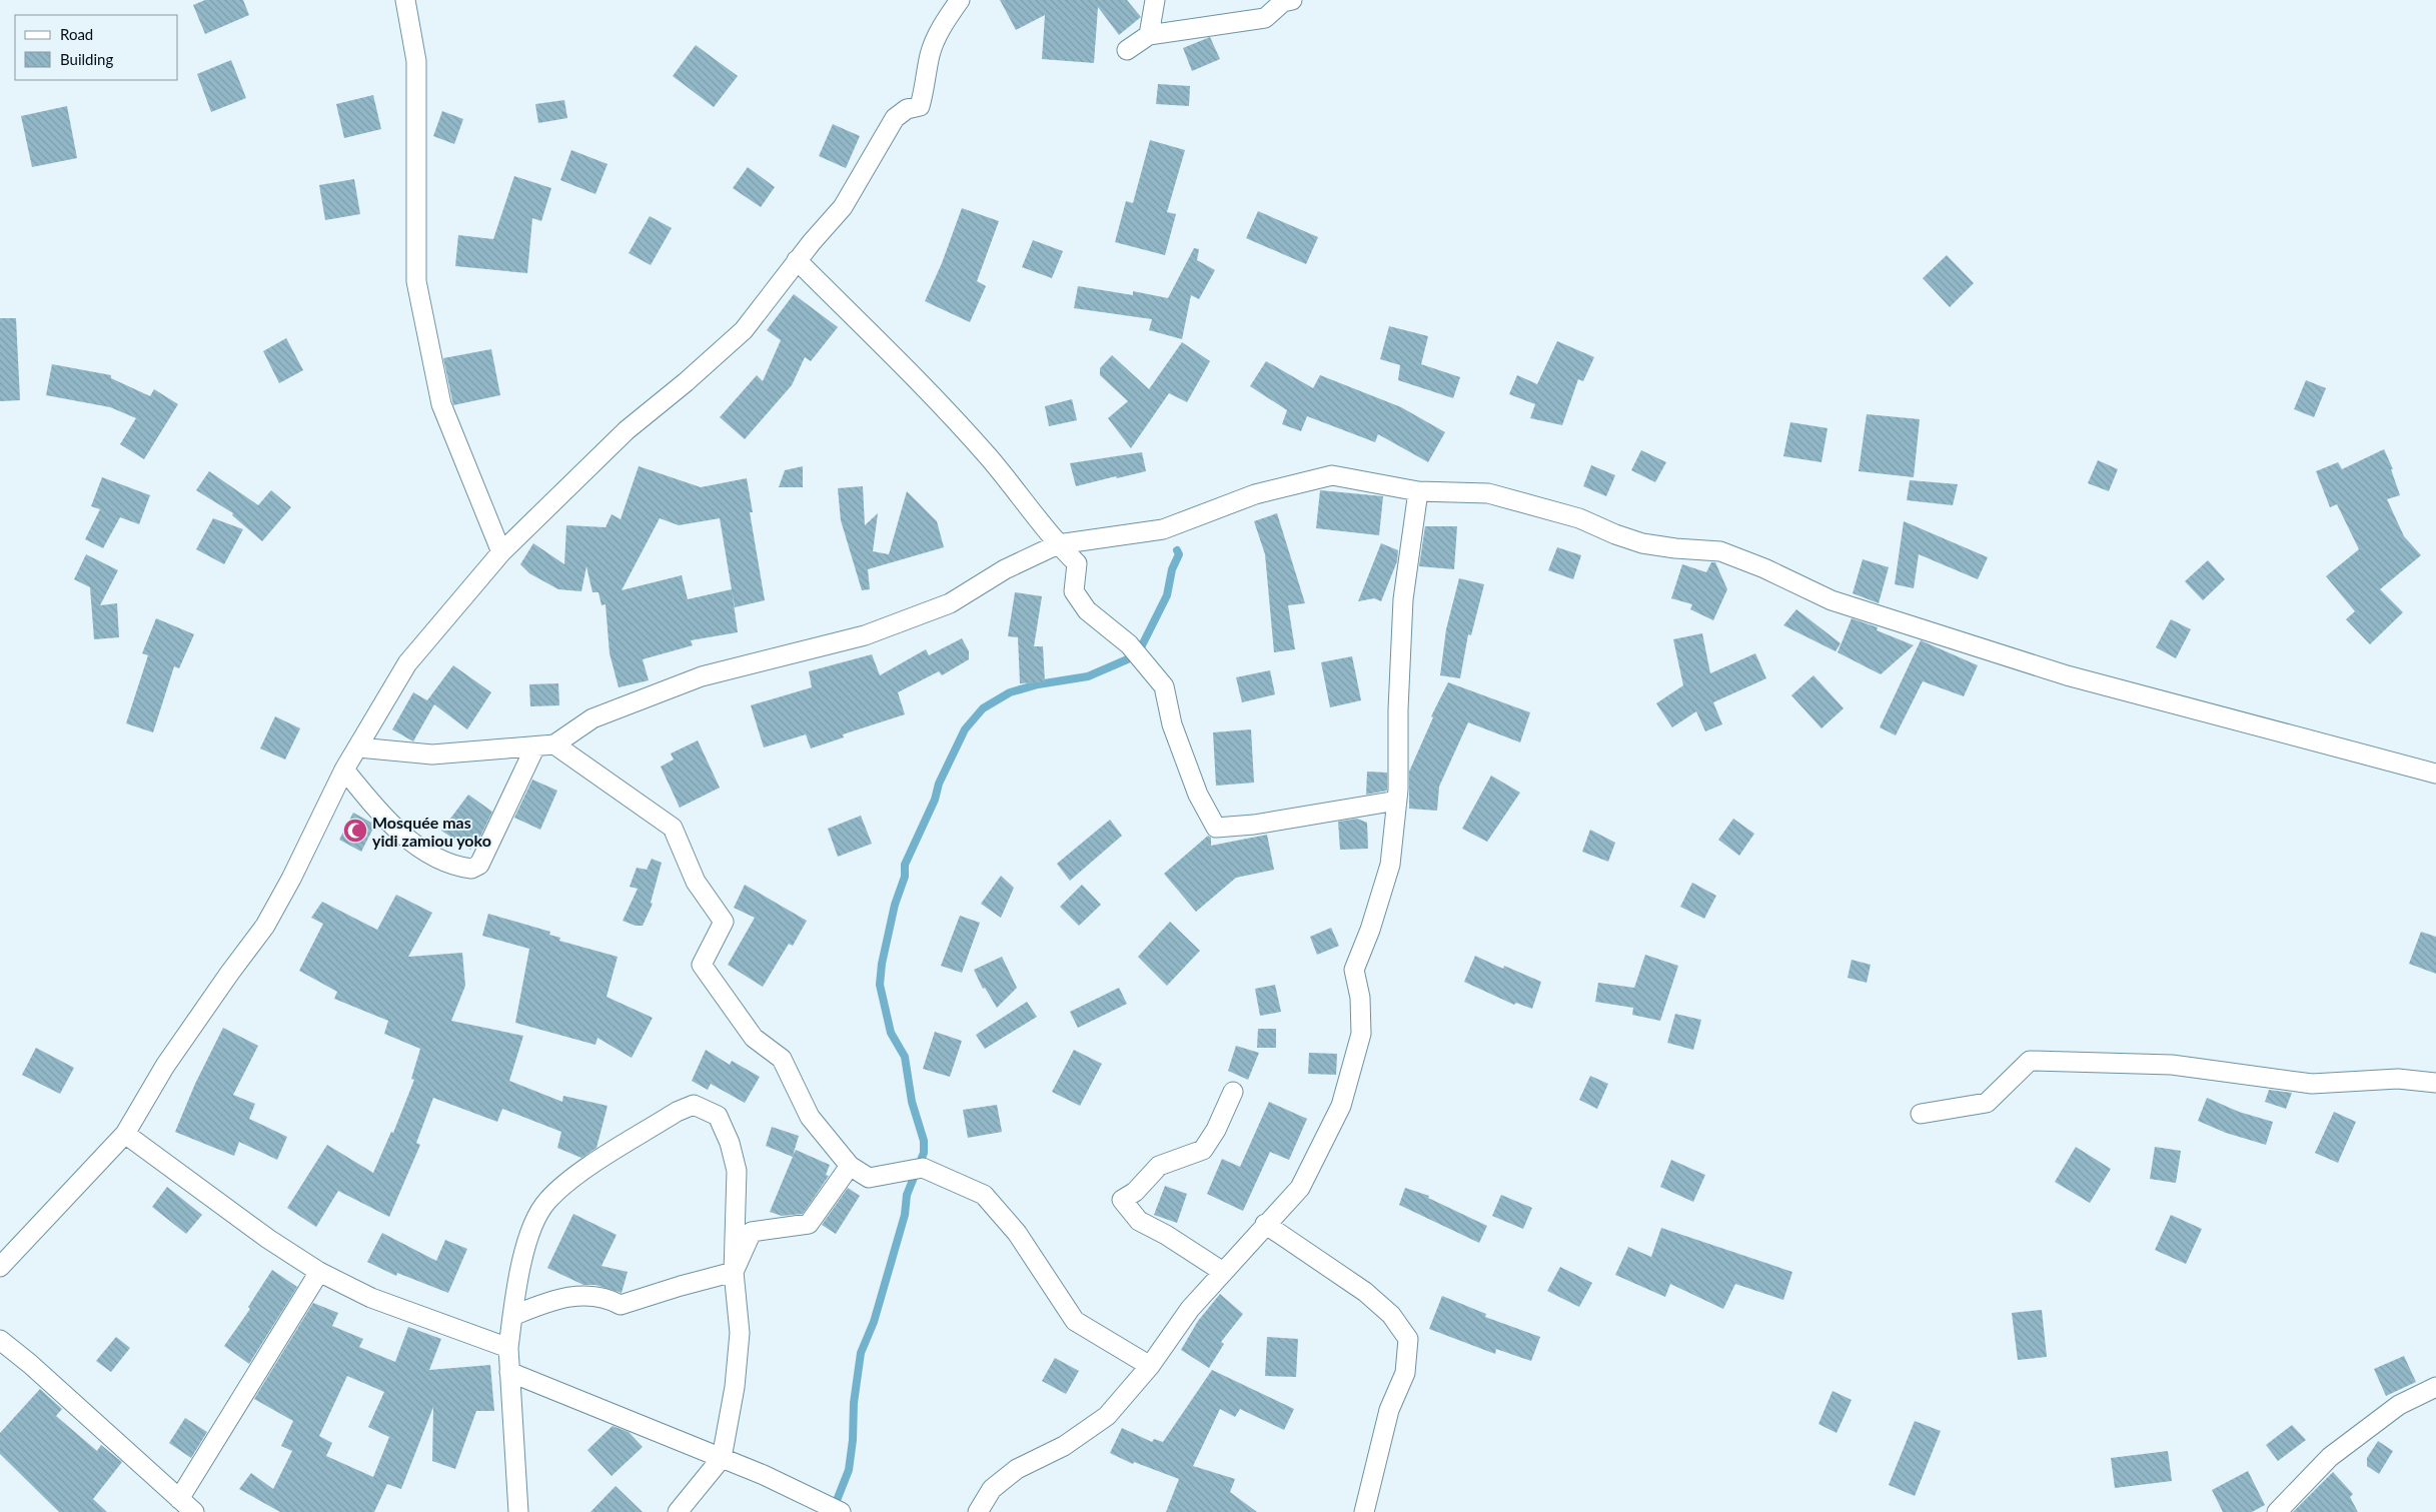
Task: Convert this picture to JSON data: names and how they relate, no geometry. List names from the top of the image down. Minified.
{"places":{"mosque":["Mosquée mas yidi zamiou yoko"]},"legend":["Road","Building"]}
